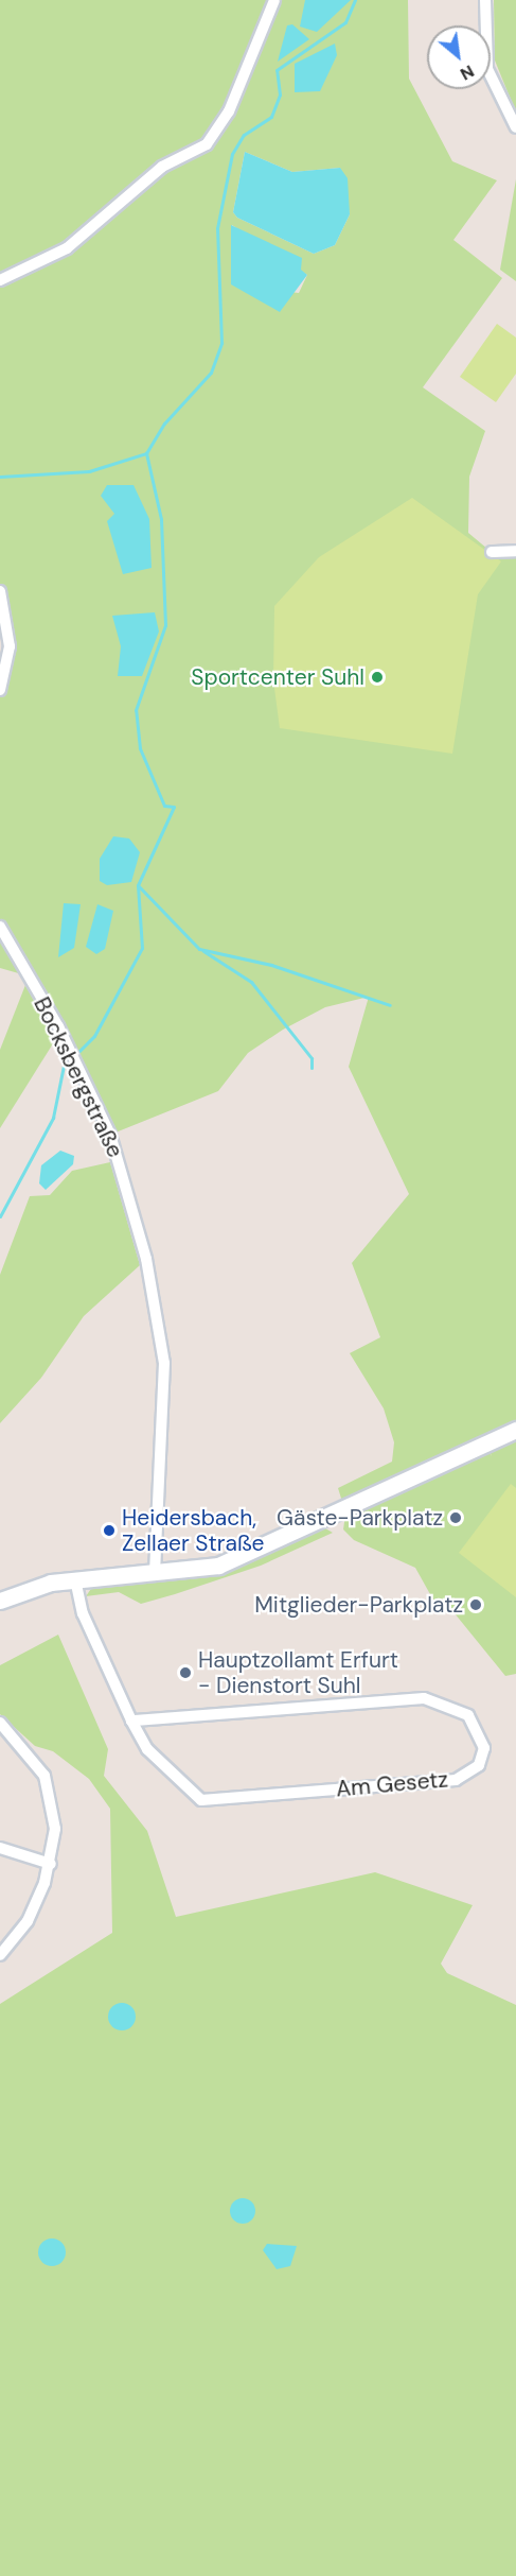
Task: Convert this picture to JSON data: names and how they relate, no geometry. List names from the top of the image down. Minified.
{"streets":{"street":["Bocksbergstraße","Am Gesetz"]},"places":["Sportcenter Suhl","Gäste-Parkplatz","Heidersbach, Zellaer Straße","Mitglieder-Parkplatz","Hauptzollamt Erfurt - Dienstort Suhl"],"north":"bottom right"}
